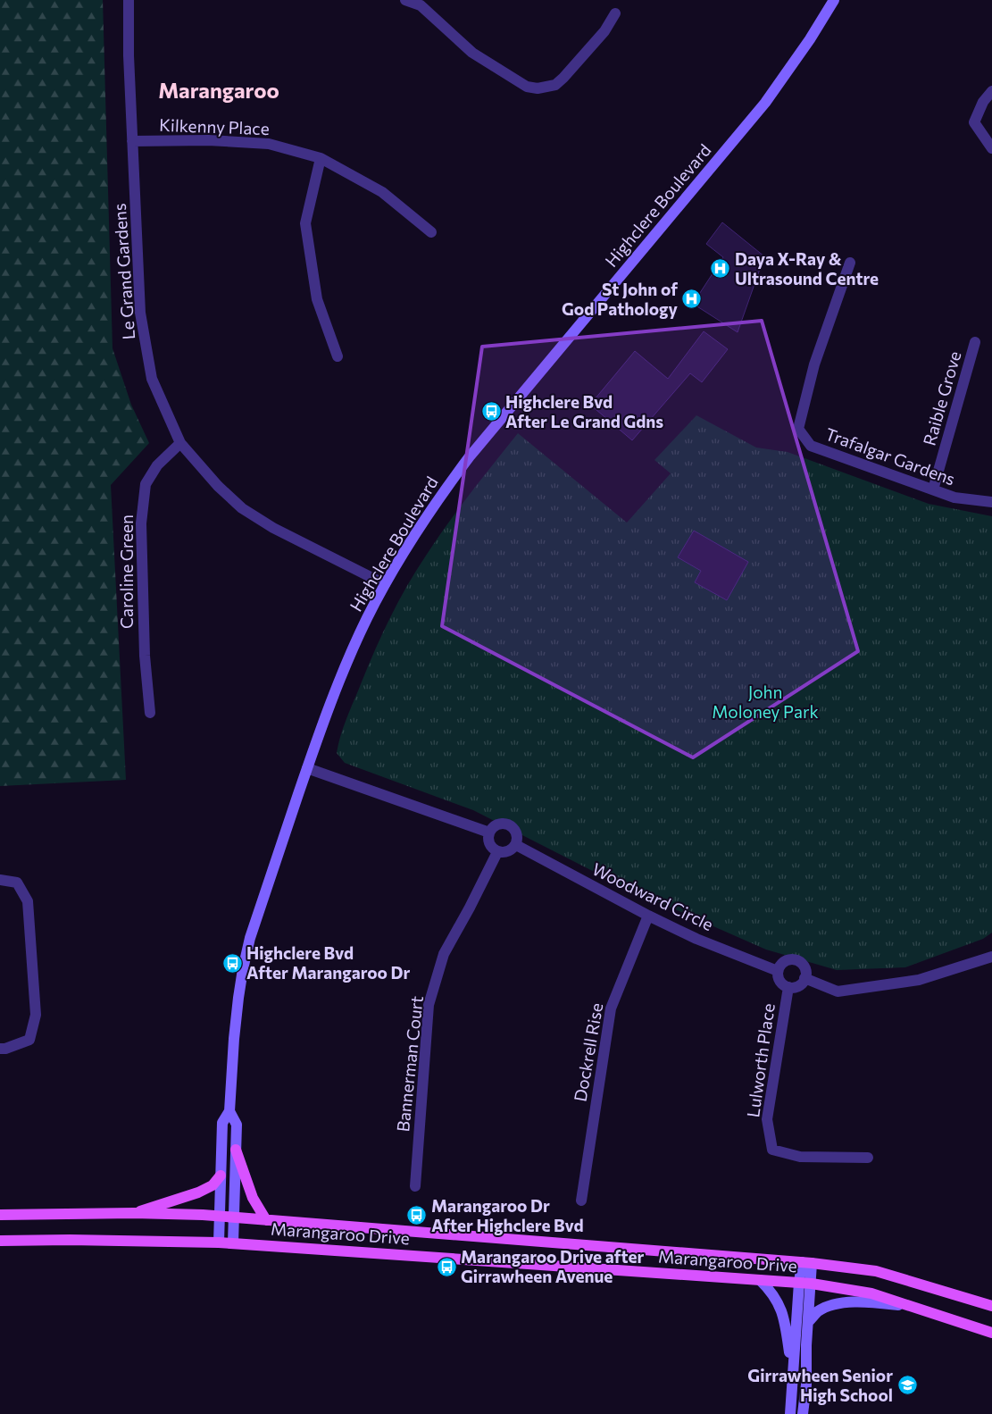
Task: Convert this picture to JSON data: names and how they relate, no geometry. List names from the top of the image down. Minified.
{"streets":{"main road":["Marangaroo Drive"],"street":["Kilkenny Place","Highclere Boulevard","Le Grand Gardens","Raible Grove","Trafalgar Gardens","Caroline Green","Woodward Circle","Dockrell Rise","Lulworth Place","Bannerman Court"]},"crossings":[["Kilkenny Place","Le Grand Gardens"],["Highclere Boulevard","Le Grand Gardens"],["Highclere Boulevard","Marangaroo Drive"],["Le Grand Gardens","Caroline Green"],["Raible Grove","Trafalgar Gardens"],["Woodward Circle","Dockrell Rise"],["Woodward Circle","Lulworth Place"],["Woodward Circle","Bannerman Court"]],"districts":["Marangaroo"],"parks":["John Moloney Park"],"places":{"hospital":["Daya X-Ray & Ultrasound Centre","St John of God Pathology"],"bus stop":["Highclere Bvd After Le Grand Gdns","Highclere Bvd After Marangaroo Dr","Marangaroo Dr After Highclere Bvd","Marangaroo Drive after Girrawheen Avenue"],"school or university":["Girrawheen Senior High School"]}}
